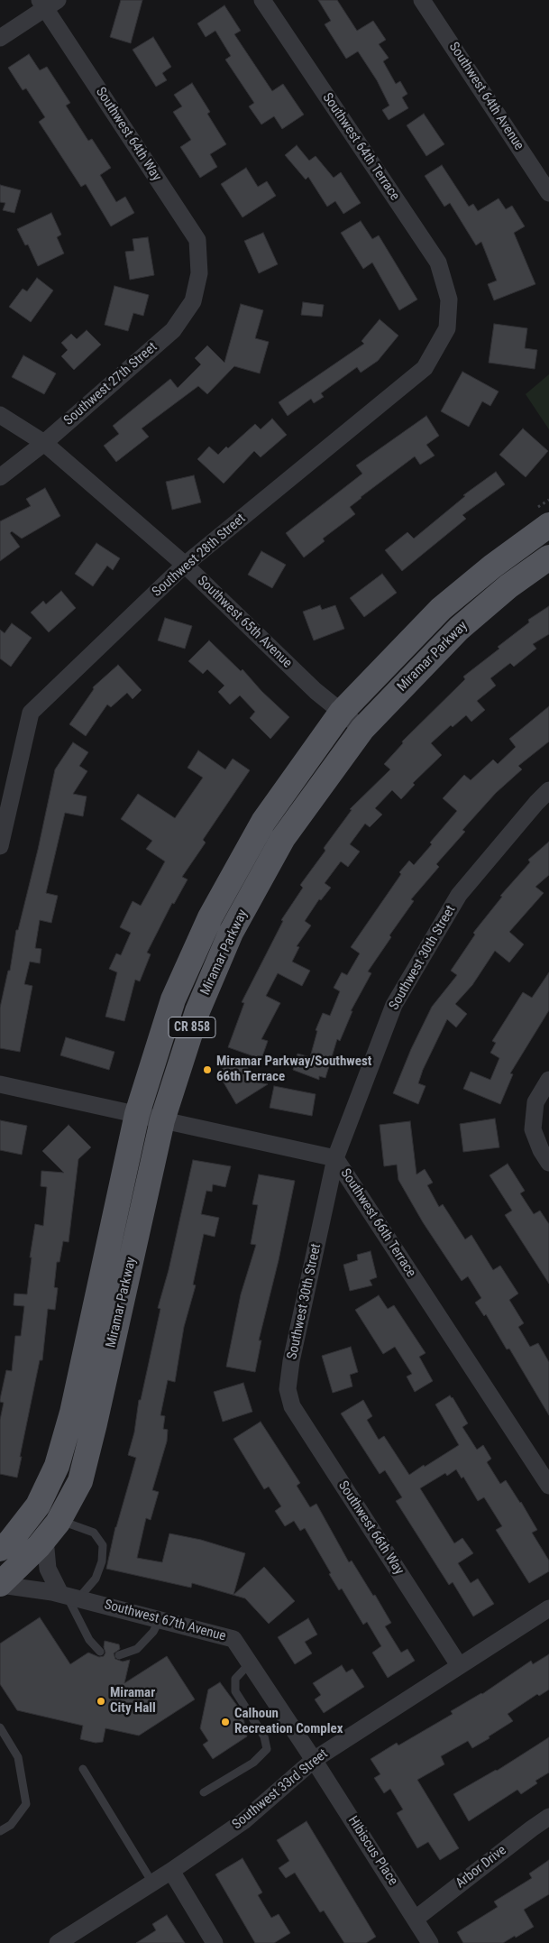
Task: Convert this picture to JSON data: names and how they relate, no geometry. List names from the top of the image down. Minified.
{"streets":{"main road":["Miramar Parkway","CR 858"],"street":["Southwest 64th Avenue","Southwest 64th Way","Southwest 64th Terrace","Southwest 27th Street","Southwest 28th Street","Southwest 65th Avenue","Southwest 30th Street","Southwest 66th Terrace","Southwest 66th Way","Southwest 67th Avenue","Southwest 33rd Street","Hibiscus Place","Arbor Drive"]},"crossings":[["Southwest 64th Way","Southwest 27th Street"],["Southwest 64th Terrace","Southwest 28th Street"],["Southwest 27th Street","Southwest 65th Avenue"],["Southwest 28th Street","Southwest 65th Avenue"],["Southwest 65th Avenue","Miramar Parkway"],["Miramar Parkway","Southwest 66th Terrace"],["Miramar Parkway","Southwest 67th Avenue"],["Southwest 30th Street","Southwest 66th Terrace"],["Southwest 30th Street","Southwest 66th Way"],["Southwest 66th Way","Southwest 33rd Street"],["Southwest 67th Avenue","Southwest 33rd Street"],["Southwest 67th Avenue","Hibiscus Place"],["Southwest 33rd Street","Hibiscus Place"],["Hibiscus Place","Arbor Drive"]],"places":["Miramar Parkway/Southwest 66th Terrace","Miramar City Hall","Calhoun Recreation Complex"]}
